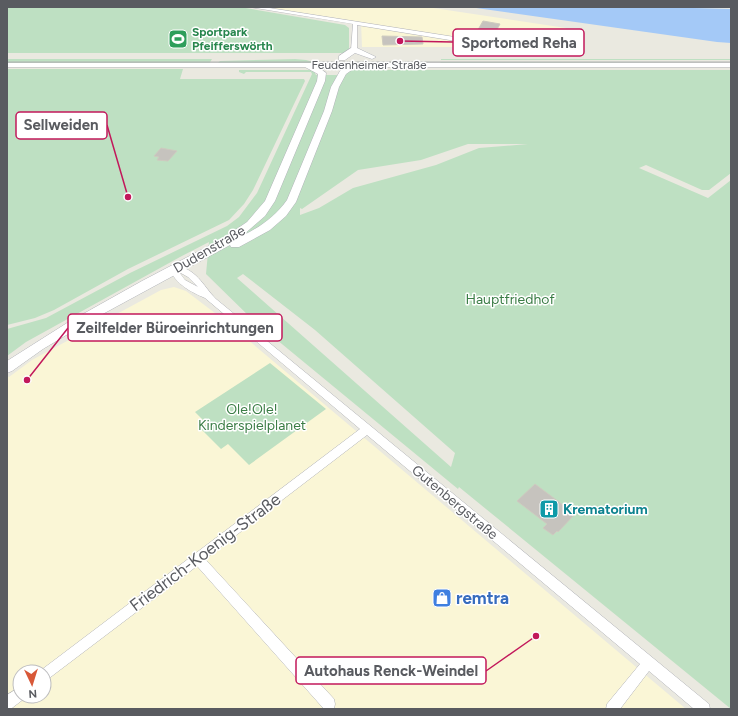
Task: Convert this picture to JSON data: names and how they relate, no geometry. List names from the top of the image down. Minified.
{"streets":{"main road":["Feudenheimer Straße","Dudenstraße"],"street":["Gutenbergstraße","Friedrich-Koenig-Straße"]},"crossings":[["Feudenheimer Straße","Dudenstraße"],["Dudenstraße","Gutenbergstraße"],["Gutenbergstraße","Friedrich-Koenig-Straße"]],"parks":["Hauptfriedhof","Ole!Ole! Kinderspielplanet"],"places":{"sports":["Sportpark Pfeifferswörth"],"other":["Sportomed Reha","Sellweiden","Zeilfelder Büroeinrichtungen","Autohaus Renck-Weindel"],"building":["Krematorium"],"shop":["remtra"]},"north":"bottom"}
